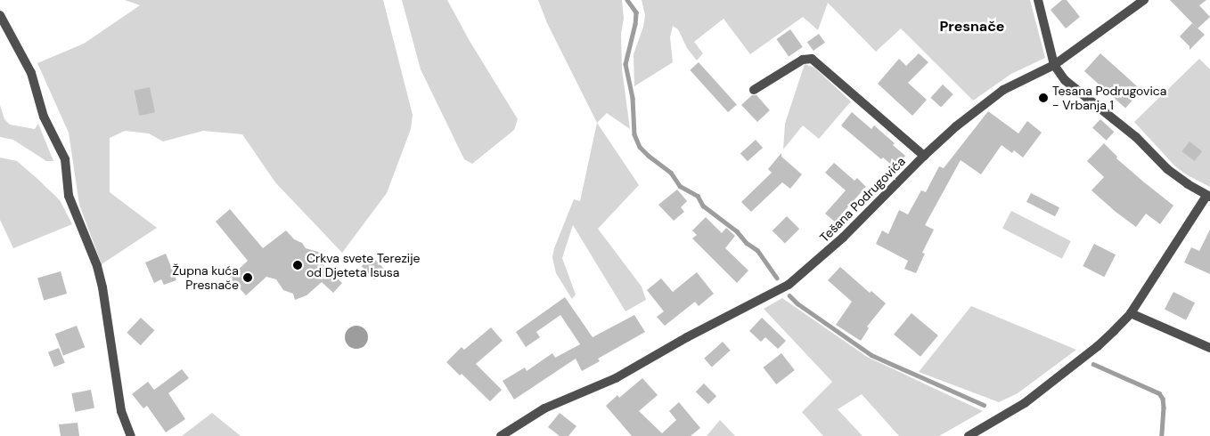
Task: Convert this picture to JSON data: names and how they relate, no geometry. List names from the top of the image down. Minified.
{"streets":{"street":["Tešana Podrugovića"]},"districts":["Presnače"],"places":["Tesana Podrugovica - Vrbanja 1","Crkva svete Terezije od Djeteta Isusa","Župna kuća Presnače"]}
